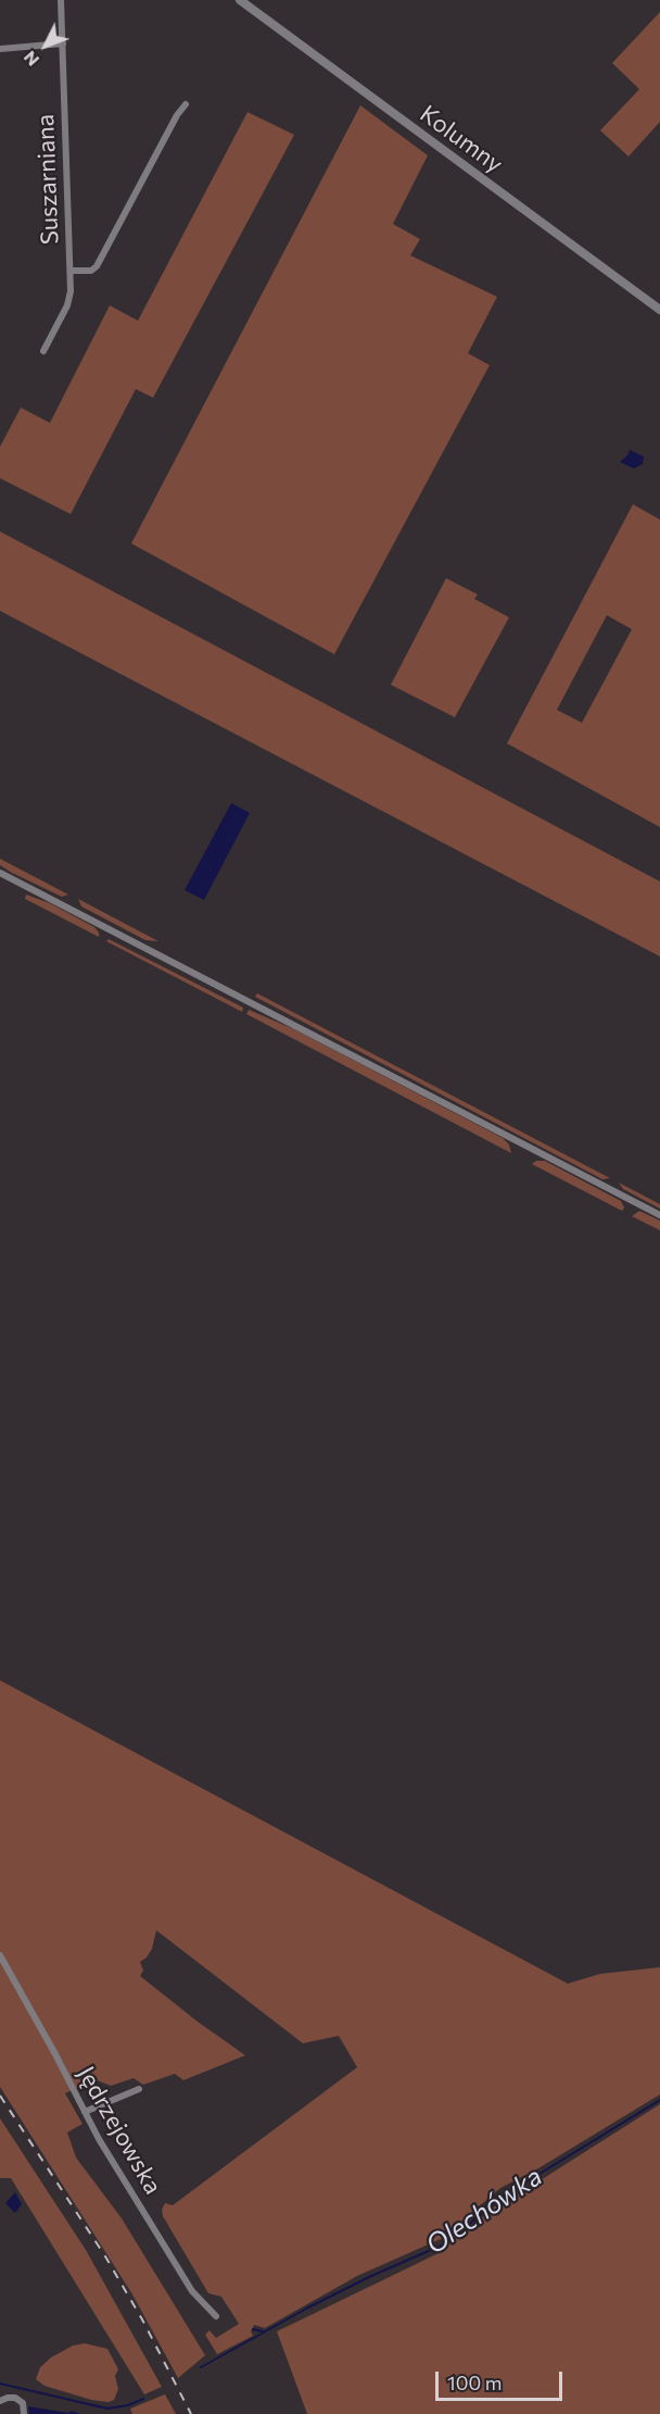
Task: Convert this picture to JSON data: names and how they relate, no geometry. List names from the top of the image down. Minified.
{"streets":{"street":["Kolumny","Suszarniana","Jędrzejowska"]},"water":["Olechówka"],"scale_bar":"100 m","north":"bottom left"}
